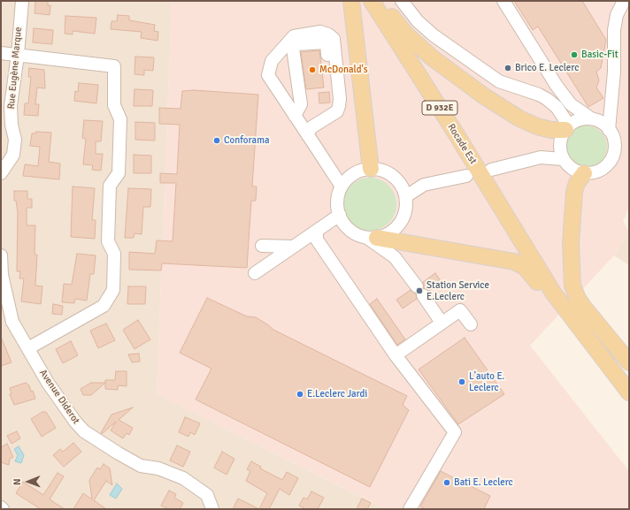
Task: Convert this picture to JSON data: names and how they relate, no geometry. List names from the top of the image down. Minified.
{"streets":{"main road":["D 932E","Rocade Est"],"street":["Rue Eugène Marque","Avenue Diderot"]},"places":["Basic-Fit","Brico E. Leclerc","McDonald's","Conforama","Station Service E.Leclerc","L'auto E. Leclerc","E.Leclerc Jardi","Bati E. Leclerc"],"north":"left"}
